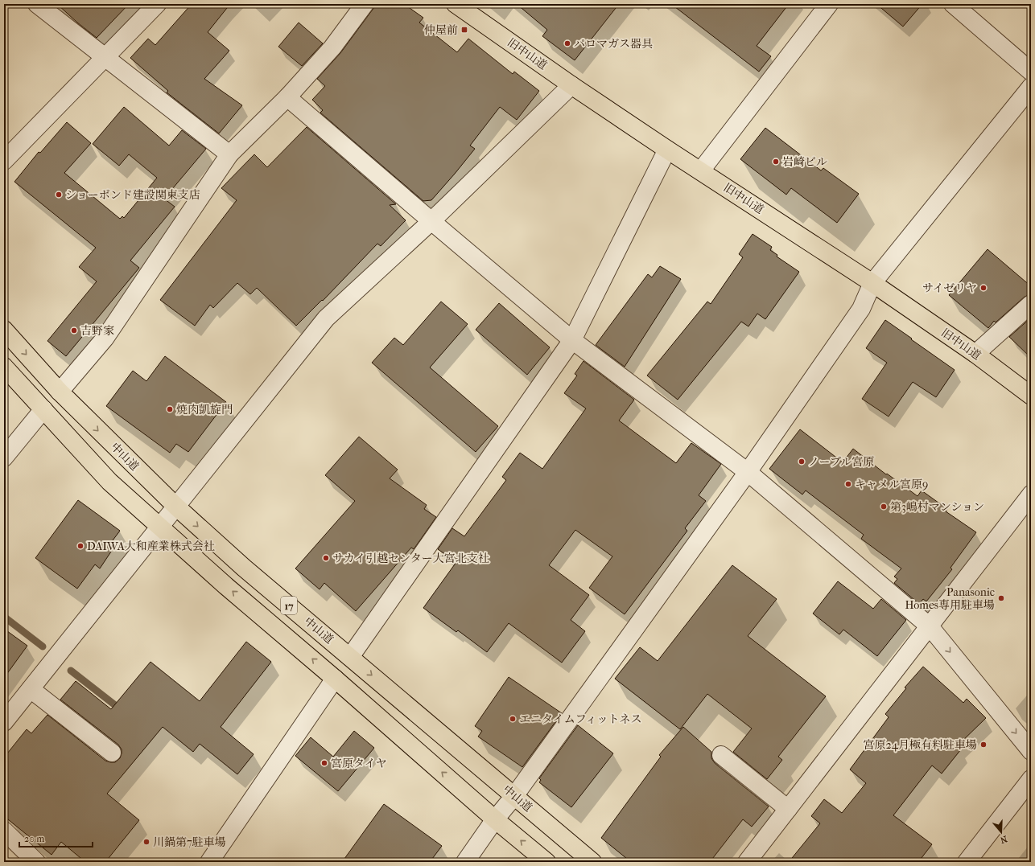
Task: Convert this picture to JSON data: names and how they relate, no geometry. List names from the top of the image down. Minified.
{"streets":{"main road":["旧中山道","中山道","17"]},"places":{"transit":["仲屋前"],"other":["パロマガス器具","岩崎ビル","ショーボンド建設関東支店","サイゼリヤ","吉野家","焼肉凱旋門","ノーブル宮原","キャメル宮原9","第3嶋村マンション","DAIWA大和産業株式会社","サカイ引越センター大宮北支社","Panasonic Homes専用駐車場","エニタイムフィットネス","宮原24月極有料駐車場","宮原タイヤ","川鍋第7駐車場"]},"scale_bar":"20 m","north":"bottom"}
